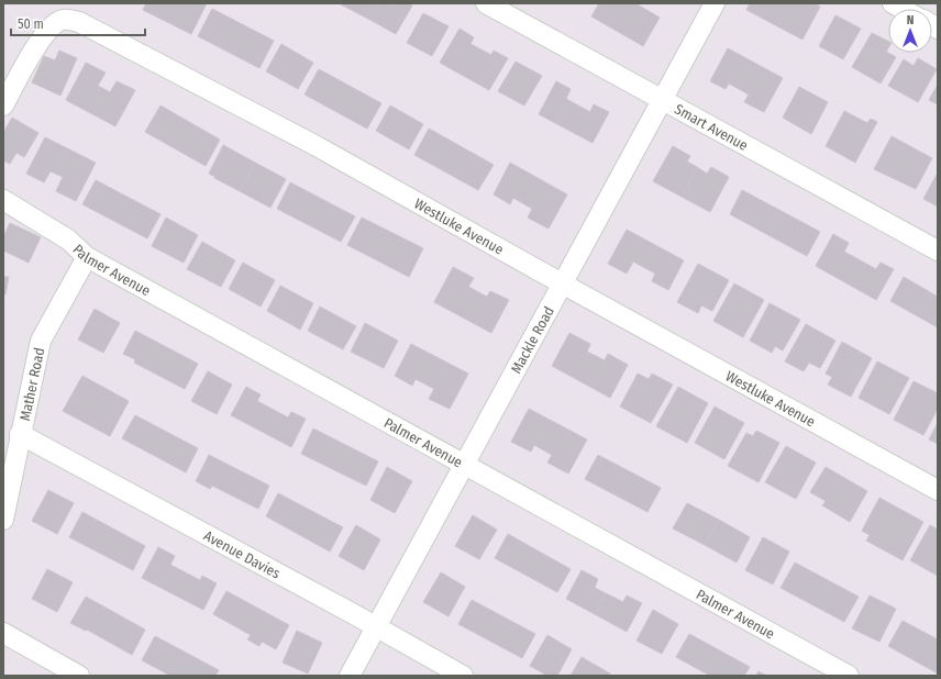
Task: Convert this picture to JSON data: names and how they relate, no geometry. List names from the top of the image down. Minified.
{"streets":{"street":["Smart Avenue","Westluke Avenue","Palmer Avenue","Mackle Road","Mather Road","Avenue Davies"]},"crossings":[["Smart Avenue","Mackle Road"],["Westluke Avenue","Mackle Road"],["Palmer Avenue","Mackle Road"],["Palmer Avenue","Mather Road"],["Mackle Road","Avenue Davies"],["Mather Road","Avenue Davies"]],"scale_bar":"50 m","north":"top"}
